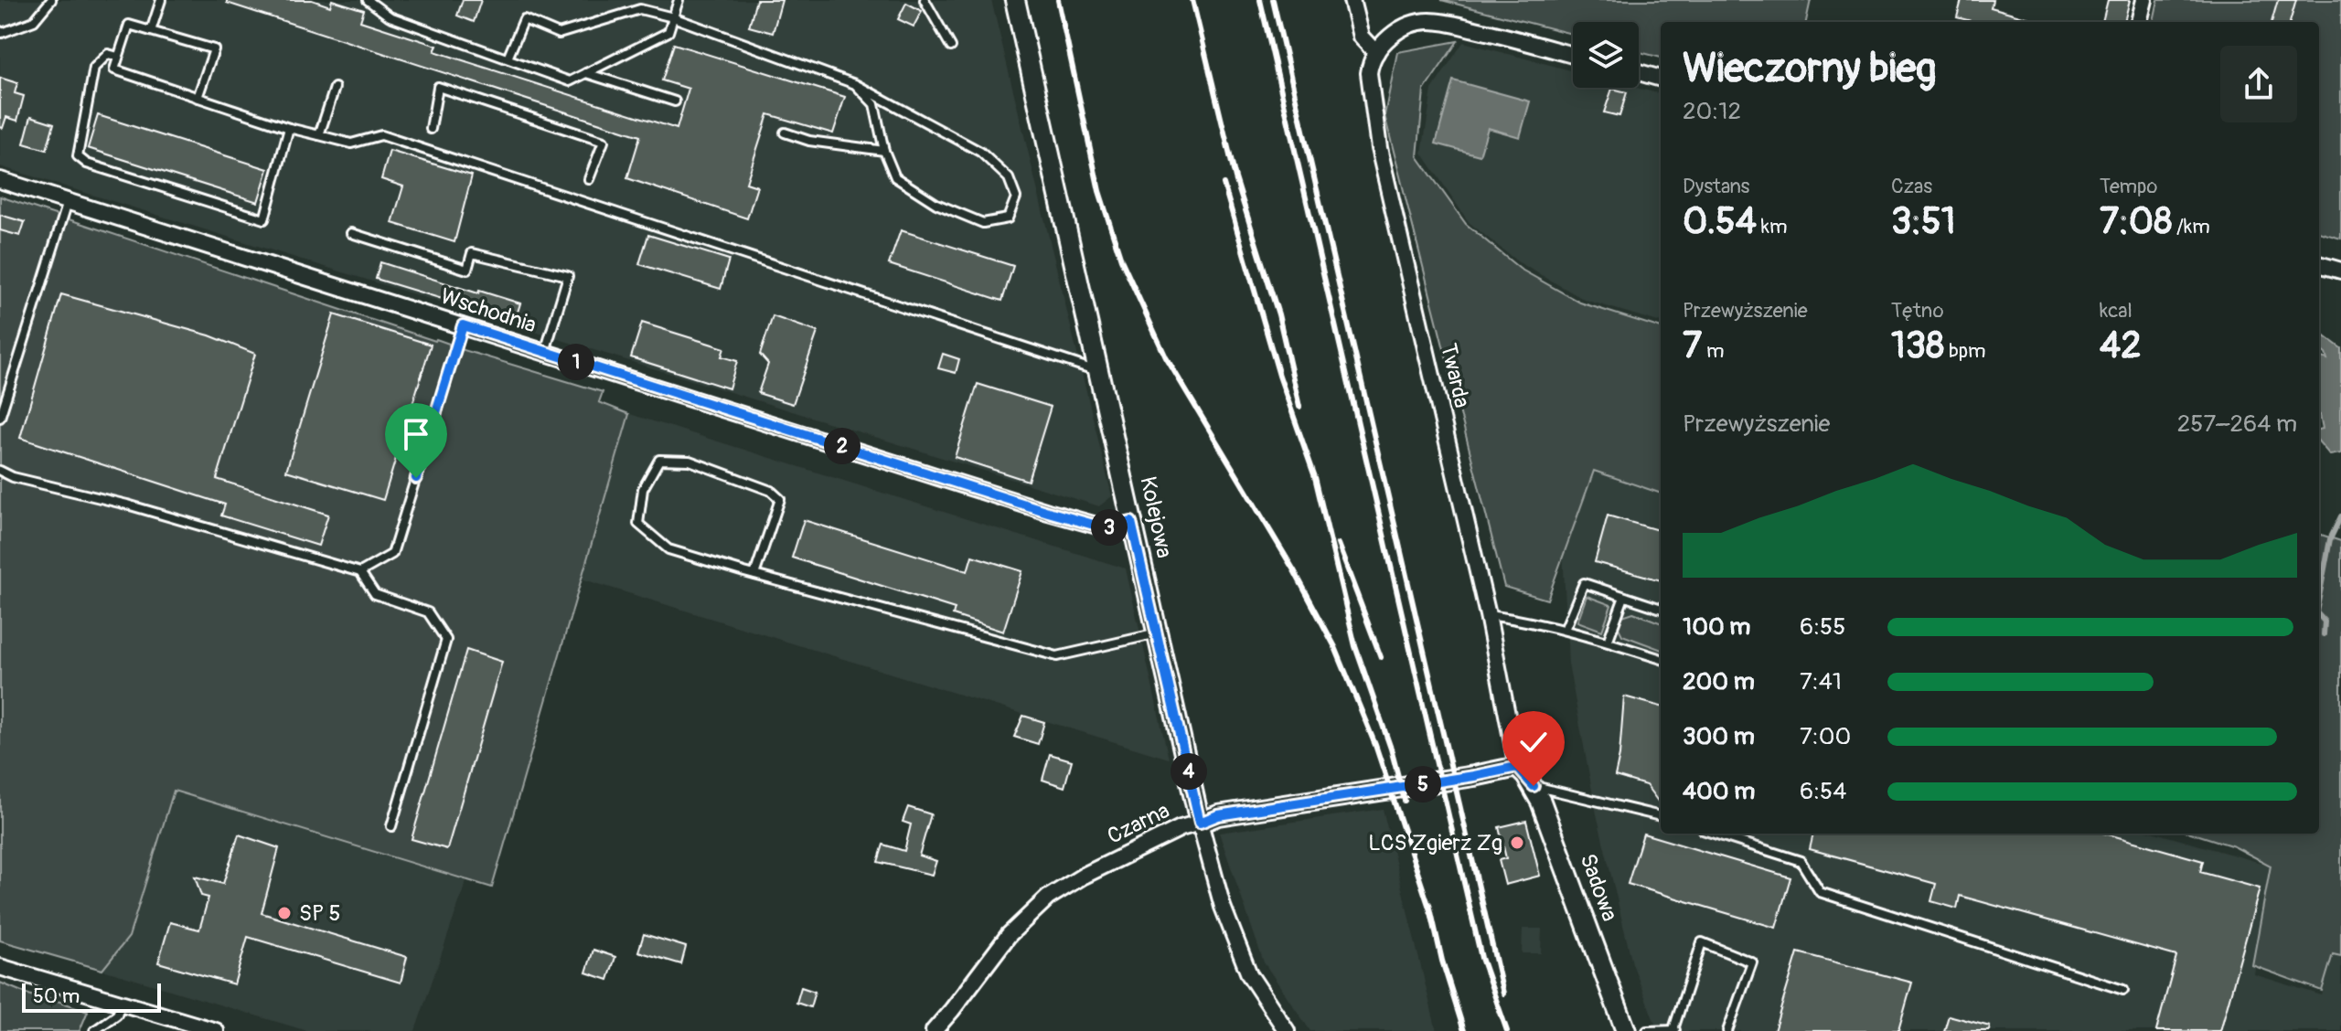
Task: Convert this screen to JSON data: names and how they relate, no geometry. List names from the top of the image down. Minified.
{"streets":{"street":["Wschodnia","Twarda","Kolejowa","Czarna","Sadowa"]},"crossings":[["Wschodnia","Kolejowa"],["Twarda","Czarna"],["Twarda","Sadowa"],["Kolejowa","Czarna"],["Czarna","Sadowa"]],"places":["LCS Zgierz Zg","SP 5"],"scale_bar":"50 m","page":{"heading":["Wieczorny bieg","20:12"],"stats":[["Dystans","0.54 km"],["Czas","3:51"],["Tempo","7:08 /km"],["Przewyższenie","7 m"],["Tętno","138 bpm"],["kcal","42"]],"pins":["1","2","3","4","5"],"chart":["Przewyższenie","257–264 m"],"list":[{"name":"100 m","note":"6:55"},{"name":"200 m","note":"7:41"},{"name":"300 m","note":"7:00"},{"name":"400 m","note":"6:54"}],"scale":"50 m"}}
